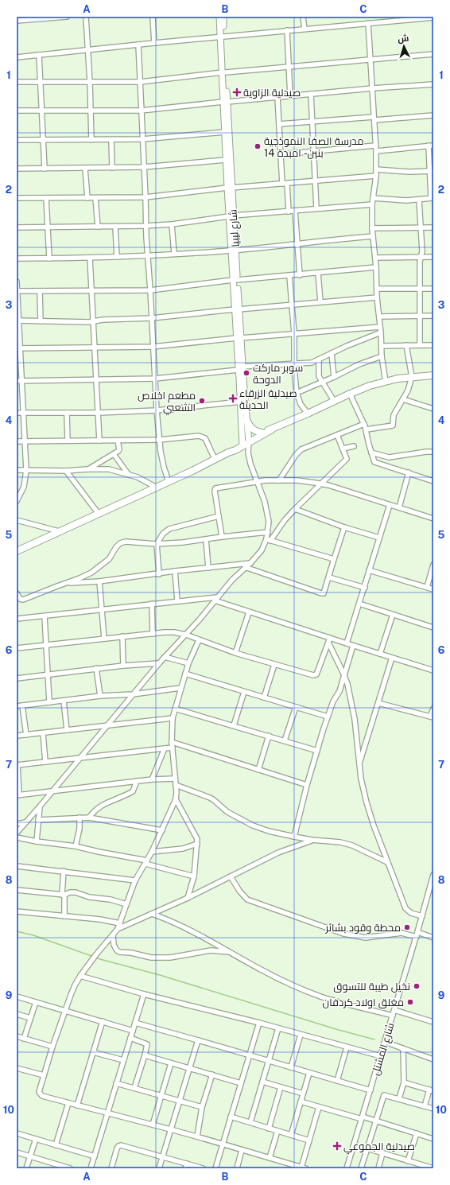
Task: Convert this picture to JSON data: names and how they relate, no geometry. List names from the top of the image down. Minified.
{"streets":{"main road":["شارع ليبيا"],"street":["شارع المشتل"]},"places":{"health":["صيدلية الزاوية","صيدلية الزرقاء الحديثة","صيدلية الجموعي"],"other":["مدرسة الصفا النموذجية بنين - امبدة 14","سوبر ماركت الدوحة","مطعم اخلاص الشعبي","محطة وقود بشائر","نخيل طيبة للتسوق","مغلق اولاد كردفان"]},"north":"top","grid":{"columns":["A","B","C"],"rows":["1","2","3","4","5","6","7","8","9","10"]}}
